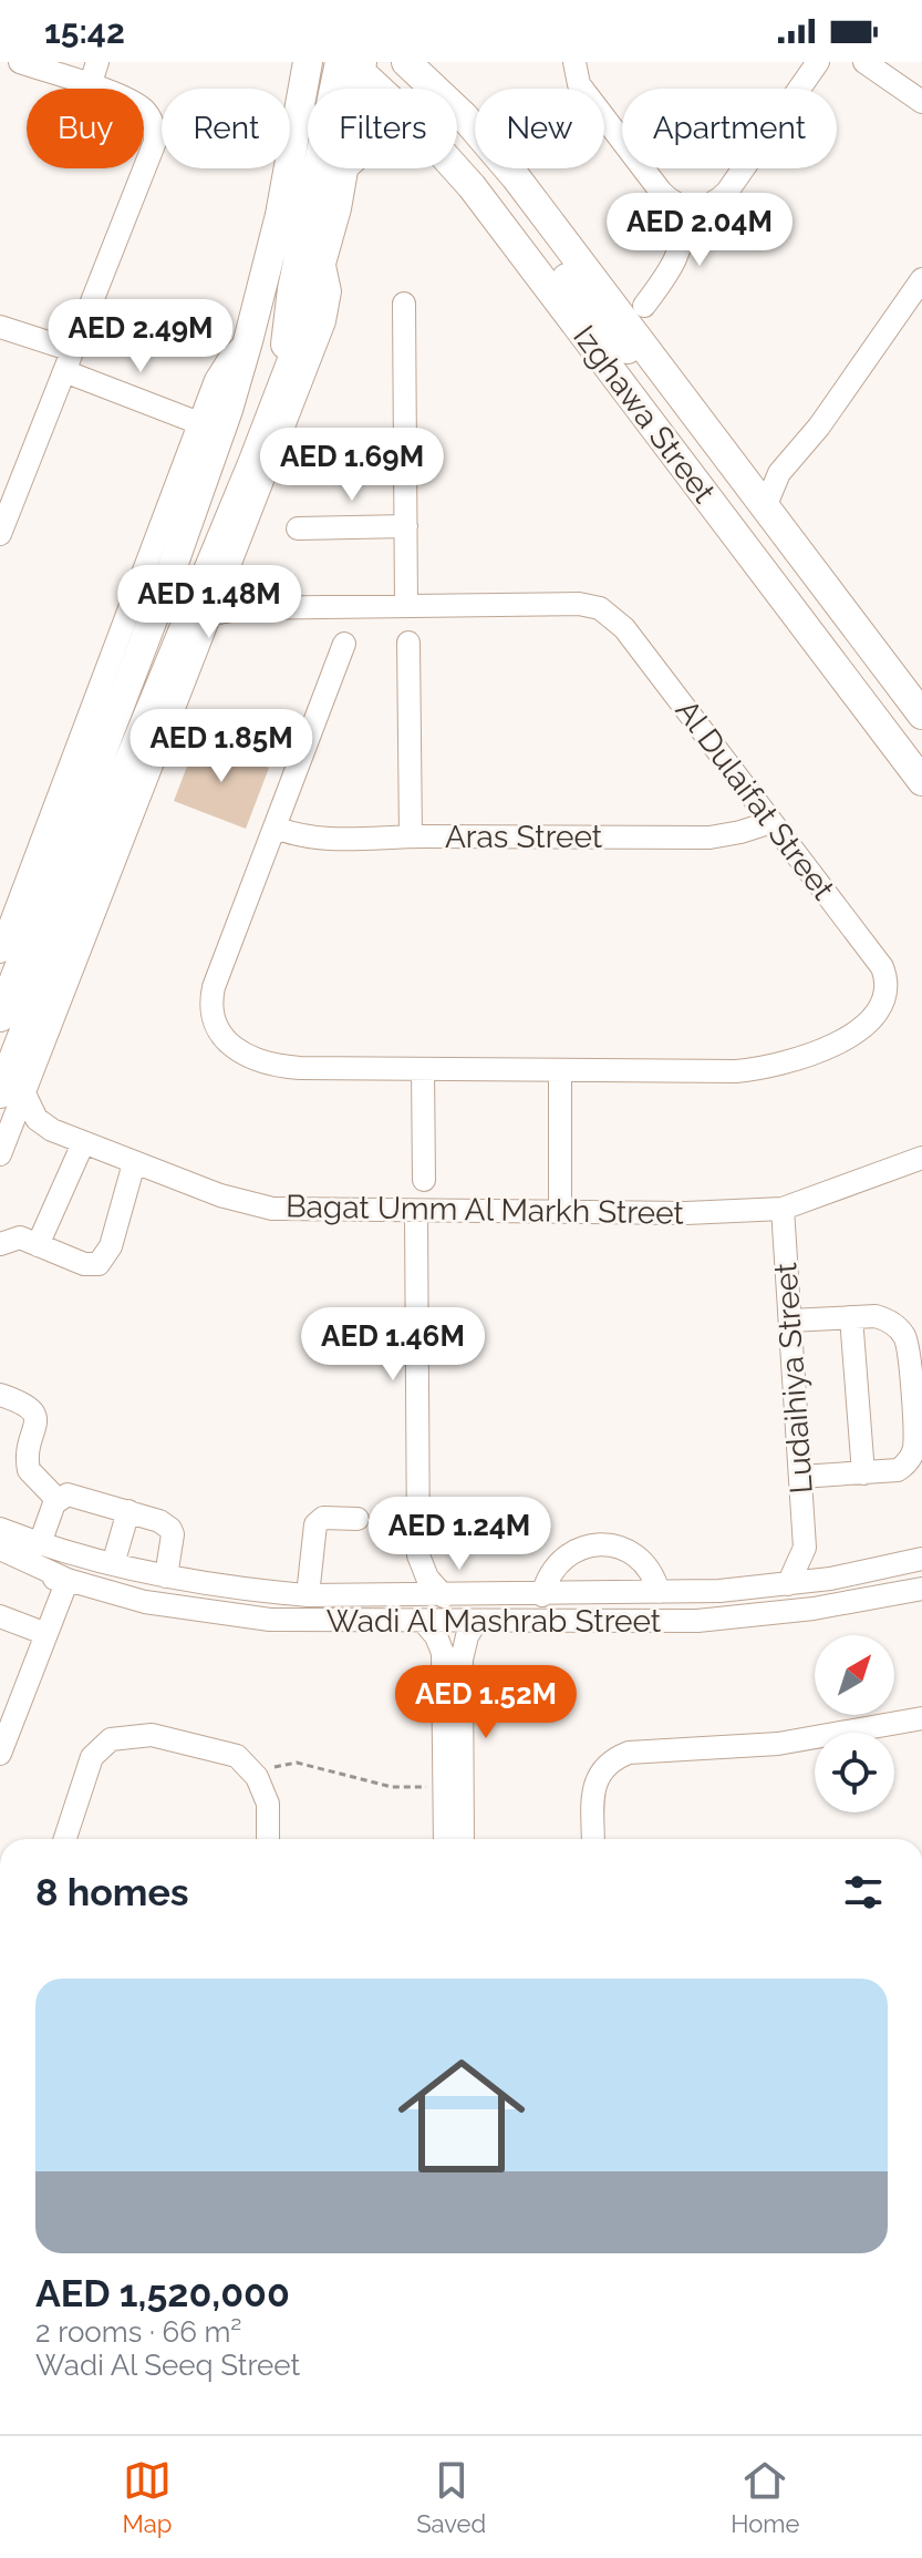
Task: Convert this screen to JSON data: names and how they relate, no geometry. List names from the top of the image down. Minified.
{"streets":{"main road":["Izghawa Street"],"street":["Al Dulaifat Street","Aras Street","Bagat Umm Al Markh Street","Ludaihiya Street","Wadi Al Mashrab Street"]},"crossings":[["Al Dulaifat Street","Aras Street"],["Bagat Umm Al Markh Street","Ludaihiya Street"],["Ludaihiya Street","Wadi Al Mashrab Street"]],"north":"top right","page":{"status":"15:42","chip":["Buy","Rent","Filters","New","Apartment"],"price":["AED 2.04M","AED 2.49M","AED 1.69M","AED 1.48M","AED 1.85M","AED 1.46M","AED 1.24M","AED 1.52M"],"heading":"8 homes","list":[{"name":"AED 1,520,000","note":"2 rooms · 66 m² · Wadi Al Seeq Street"}],"tabs":["Map","Saved","Home"]}}
